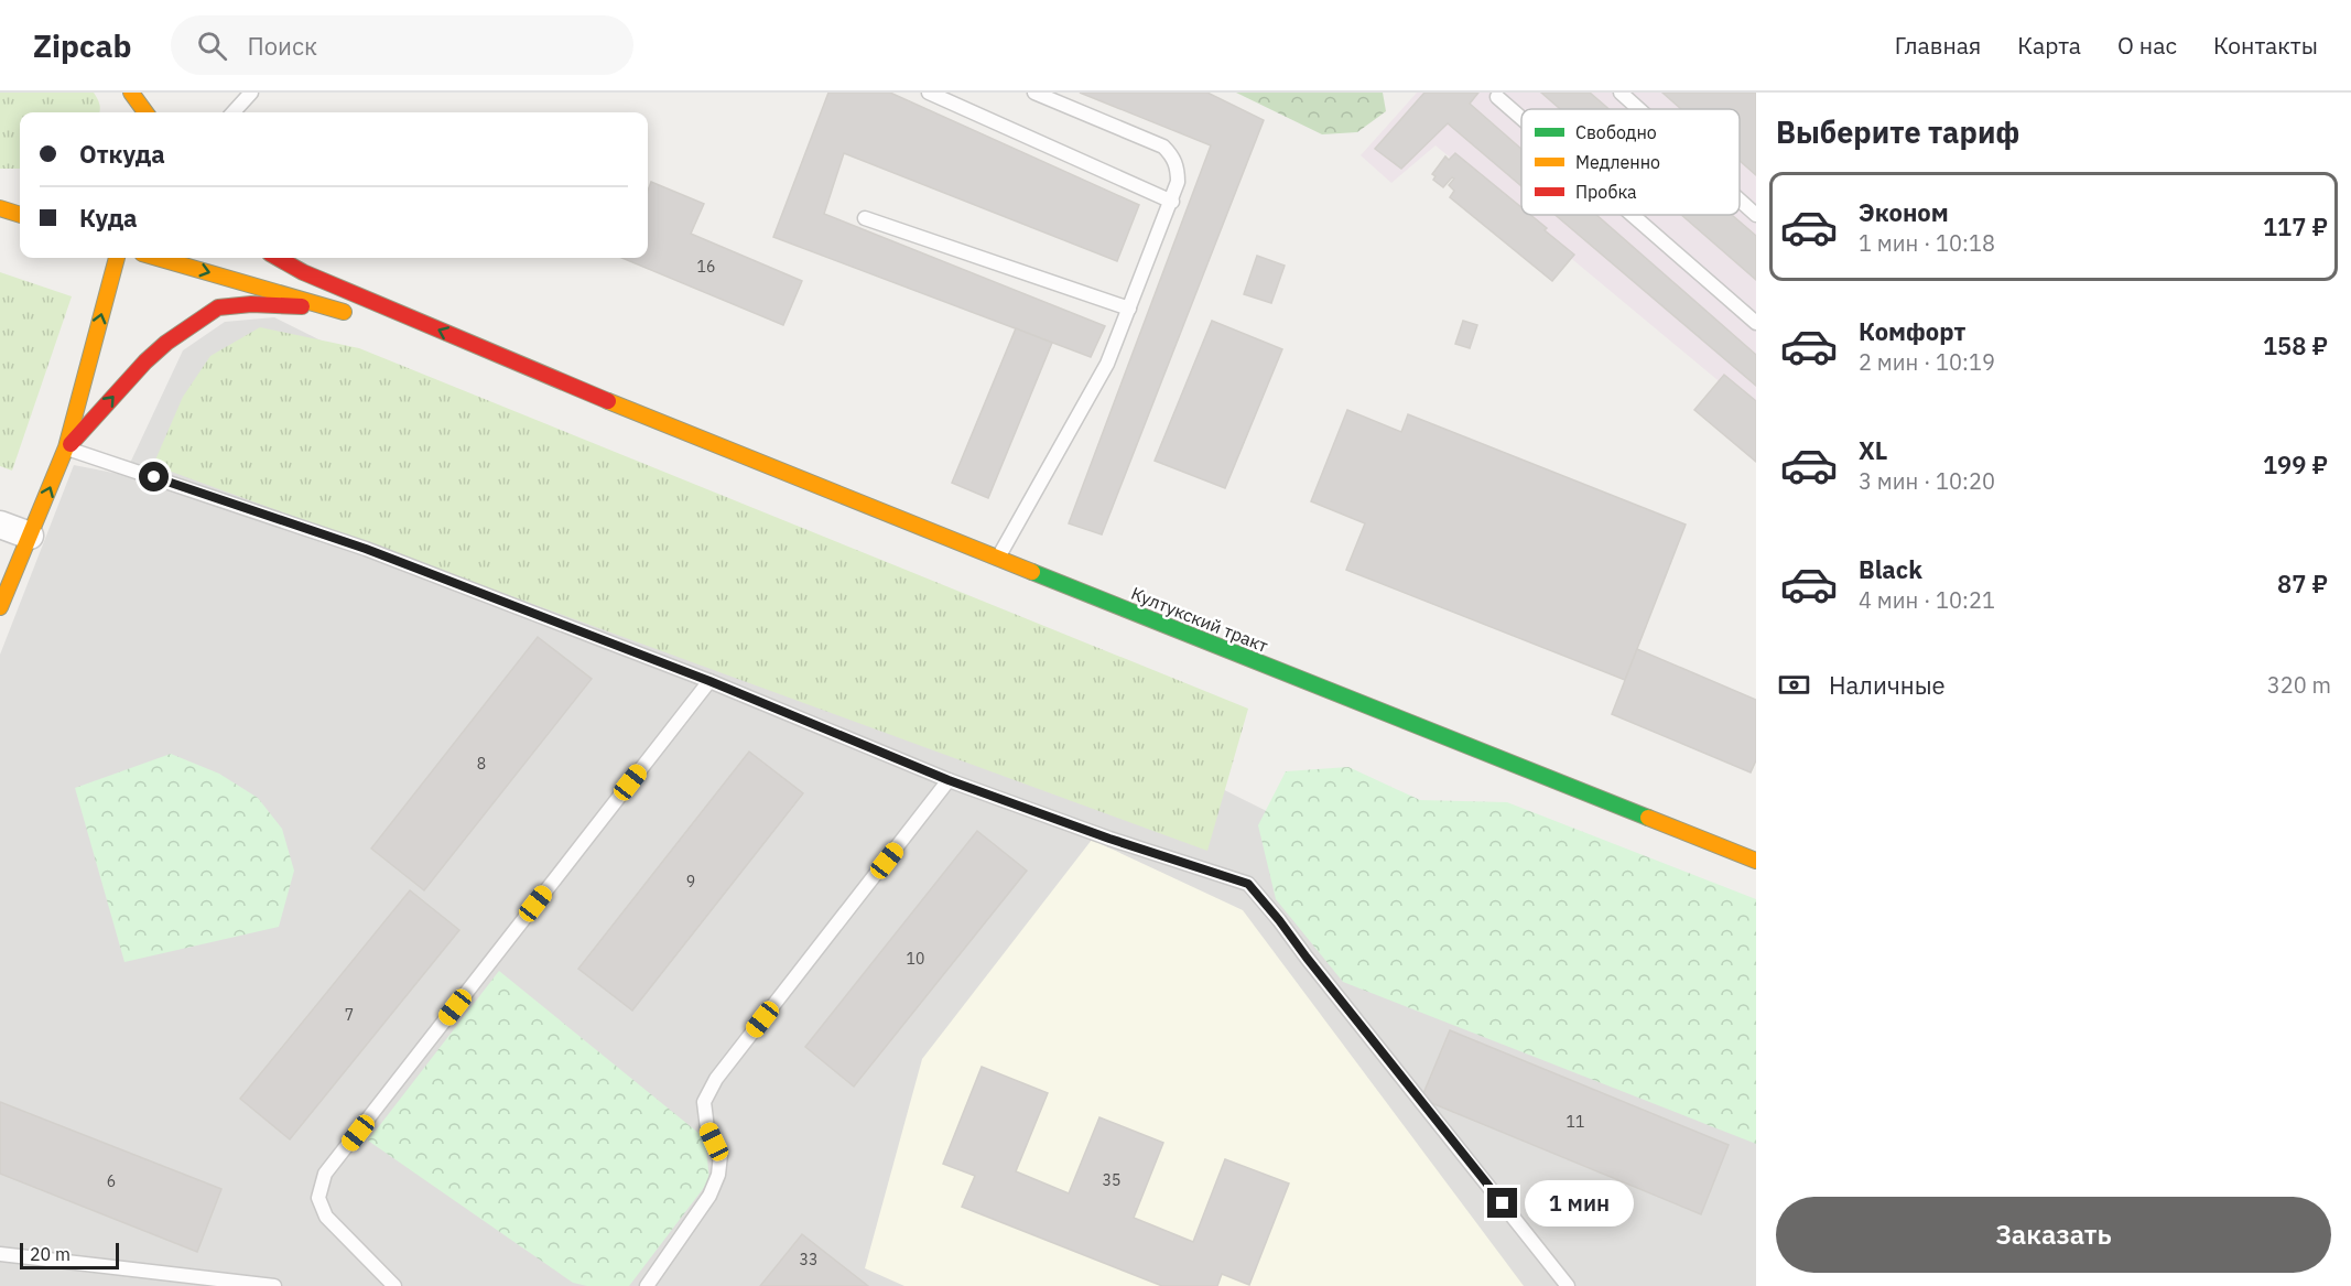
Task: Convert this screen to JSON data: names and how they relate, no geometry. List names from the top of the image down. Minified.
{"streets":{"main road":["Култукский тракт"]},"house_numbers":["16","8","9","10","7","11","35","6","33"],"legend":["Свободно","Медленно","Пробка"],"scale_bar":"20 m","page":{"header":"Zipcab","search":"Поиск","nav":["Главная","Карта","О нас","Контакты"],"heading":"Выберите тариф","banner":["Откуда","Куда"],"list":[{"name":"Эконом","note":"1 мин · 10:18","value":"117 ₽"},{"name":"Комфорт","note":"2 мин · 10:19","value":"158 ₽"},{"name":"XL","note":"3 мин · 10:20","value":"199 ₽"},{"name":"Black","note":"4 мин · 10:21","value":"87 ₽"}],"pay":["Наличные","320 m"],"bubble":"1 мин","buttons":"Заказать","scale":"20 m"}}
